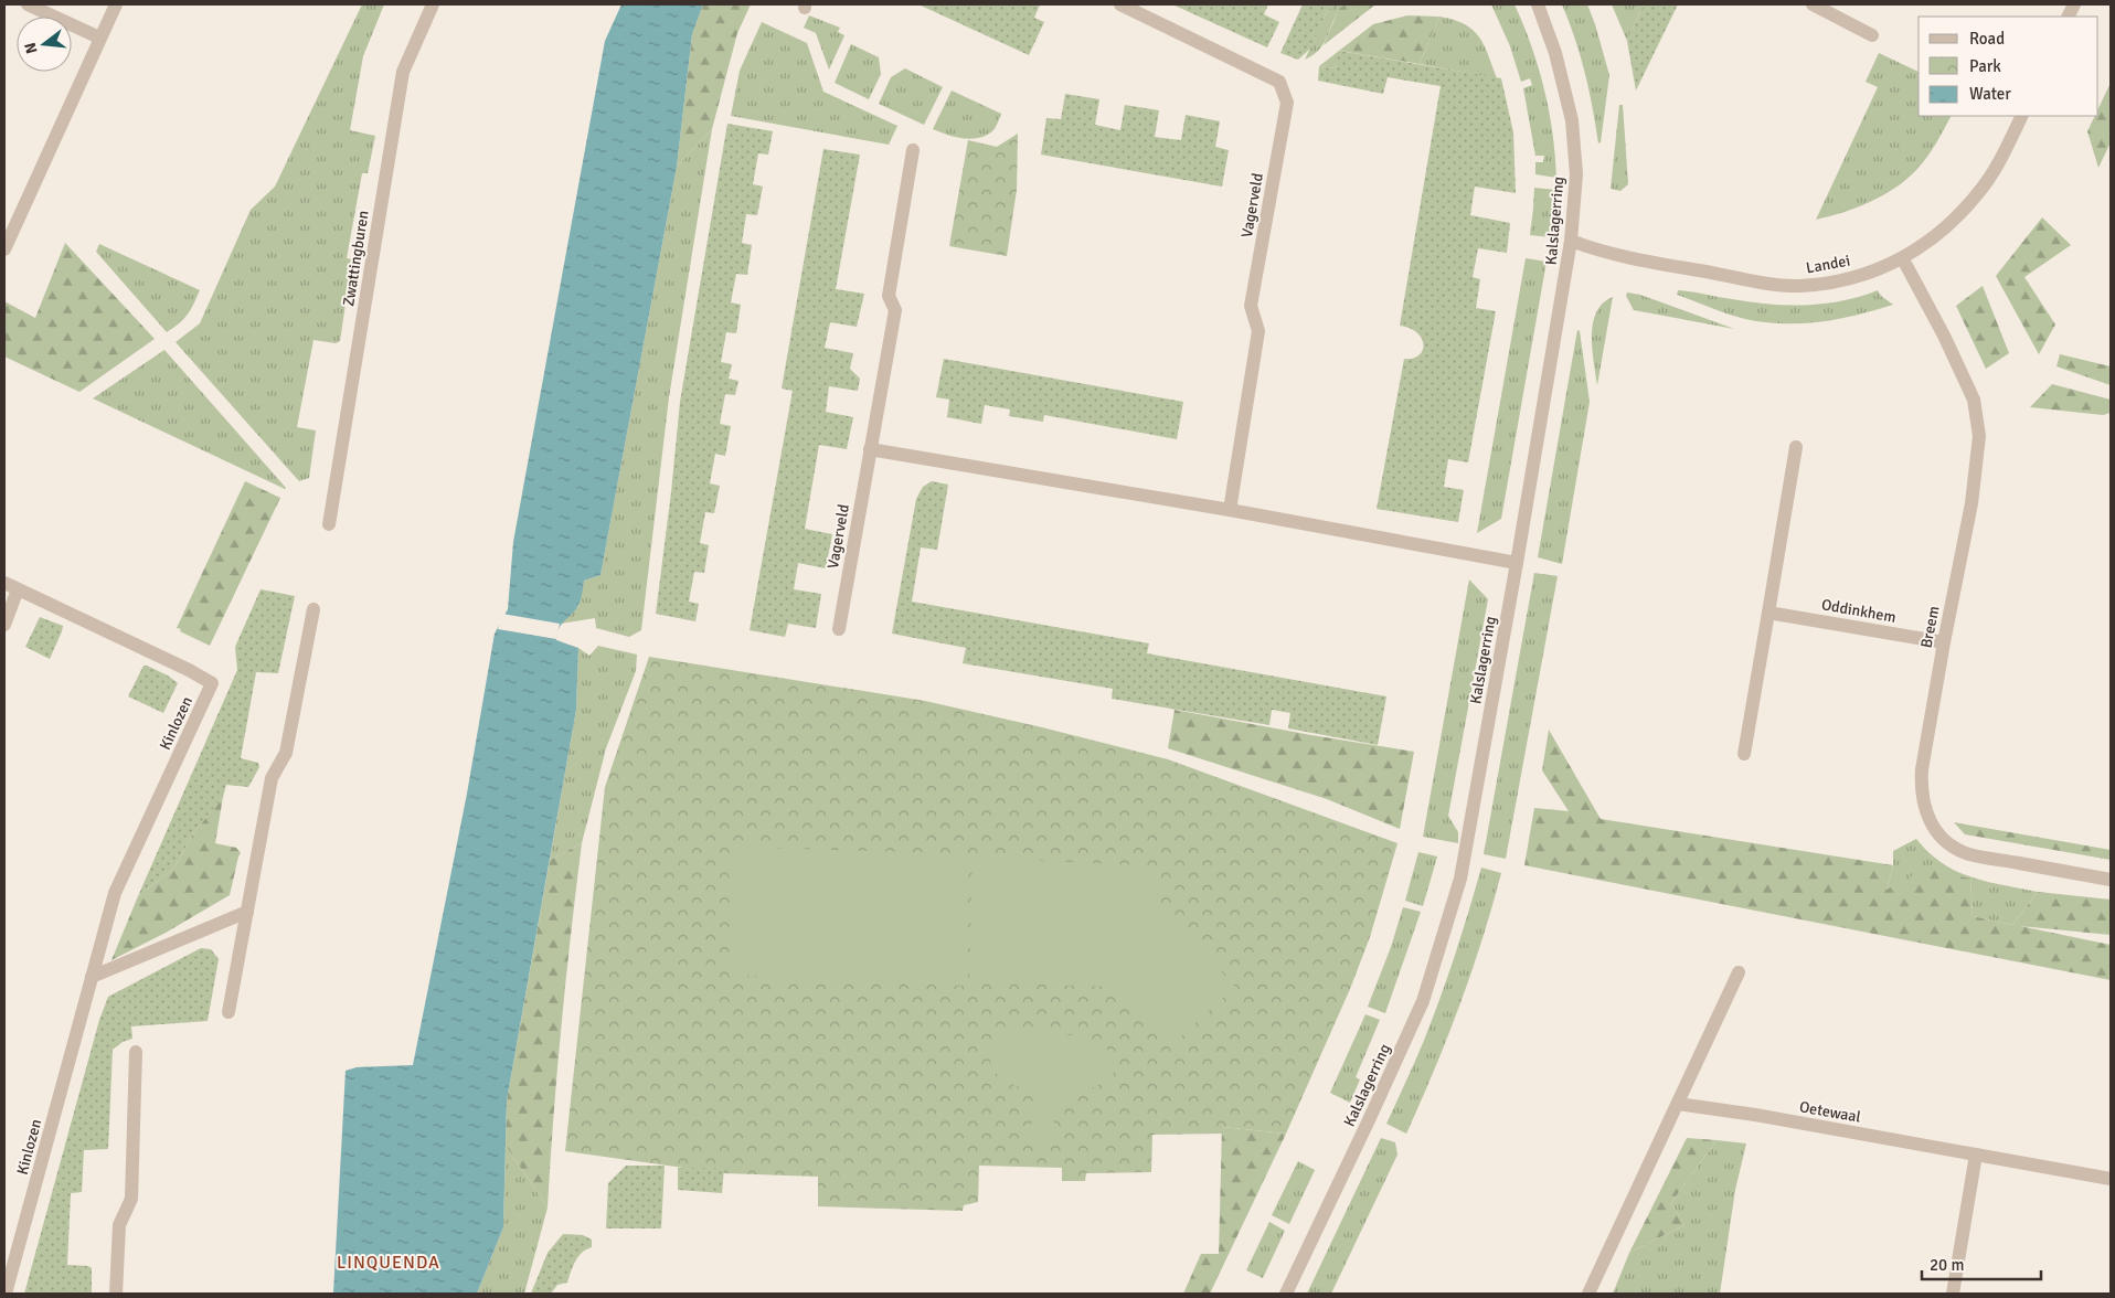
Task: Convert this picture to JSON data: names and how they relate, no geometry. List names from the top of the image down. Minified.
{"streets":{"street":["Vagerveld","Kalslagerring","Zwattingburen","Landei","Oddinkhem","Breem","Kinlozen","Oetewaal"]},"crossings":[["Kalslagerring","Landei"],["Landei","Breem"],["Oddinkhem","Breem"]],"districts":["LINQUENDA"],"legend":["Road","Park","Water"],"scale_bar":"20 m","north":"left"}
